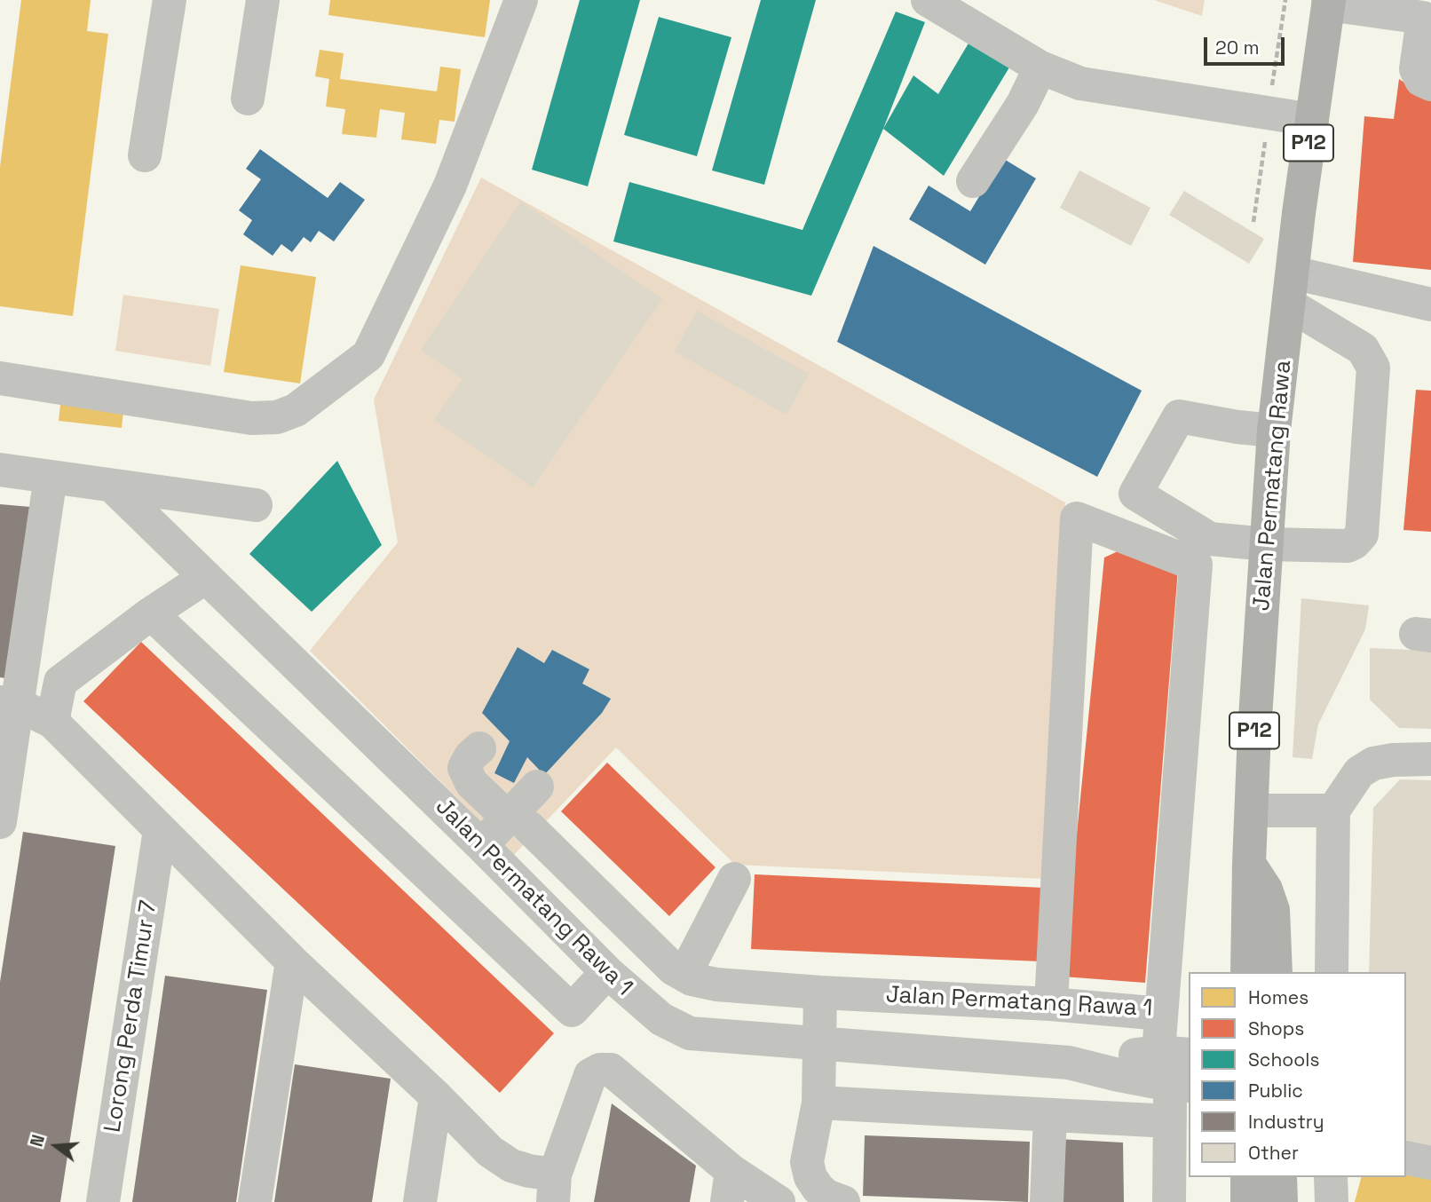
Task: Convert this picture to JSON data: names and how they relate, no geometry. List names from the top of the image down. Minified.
{"streets":{"main road":["P12","Jalan Permatang Rawa"],"street":["Jalan Permatang Rawa 1","Lorong Perda Timur 7"]},"legend":["Homes","Shops","Schools","Public","Industry","Other"],"scale_bar":"20 m","north":"left"}
